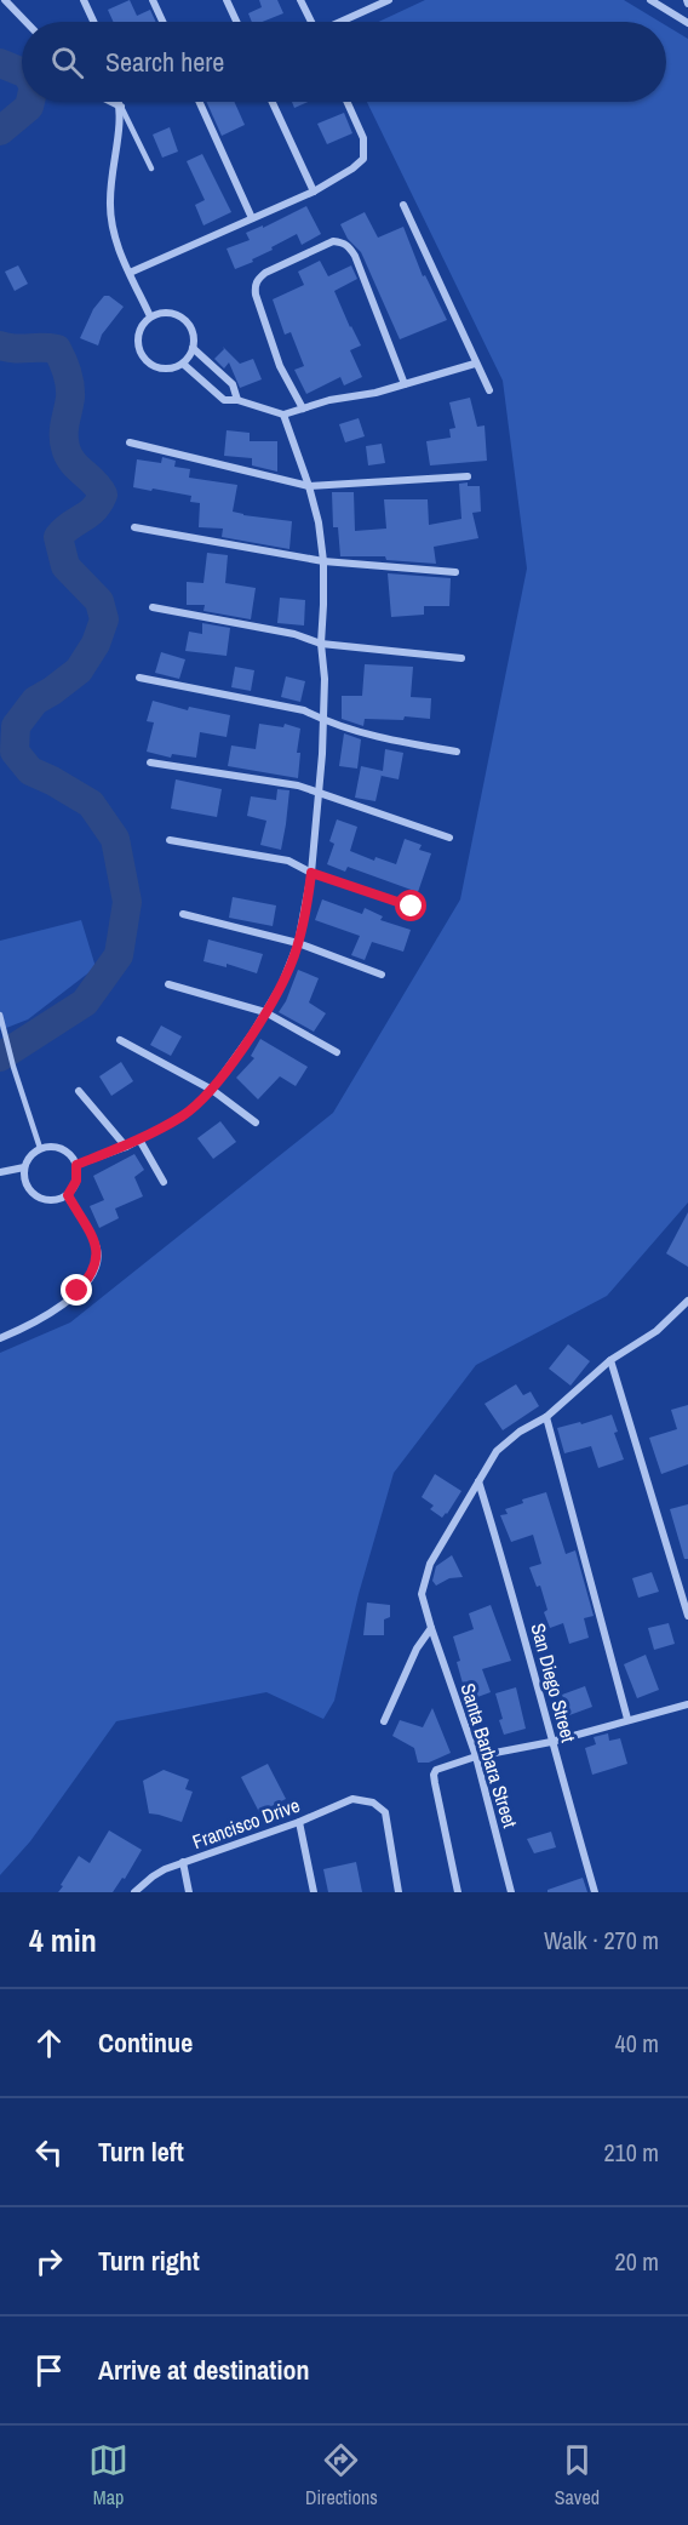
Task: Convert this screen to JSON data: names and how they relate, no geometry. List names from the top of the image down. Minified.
{"streets":{"street":["San Diego Street","Santa Barbara Street","Francisco Drive"]},"crossings":[["San Diego Street","Santa Barbara Street"]],"page":{"search":"Search here","heading":["4 min","Walk · 270 m"],"list":[["Continue","40 m"],["Turn left","210 m"],["Turn right","20 m"],"Arrive at destination"],"nav":["Map","Directions","Saved"]}}
